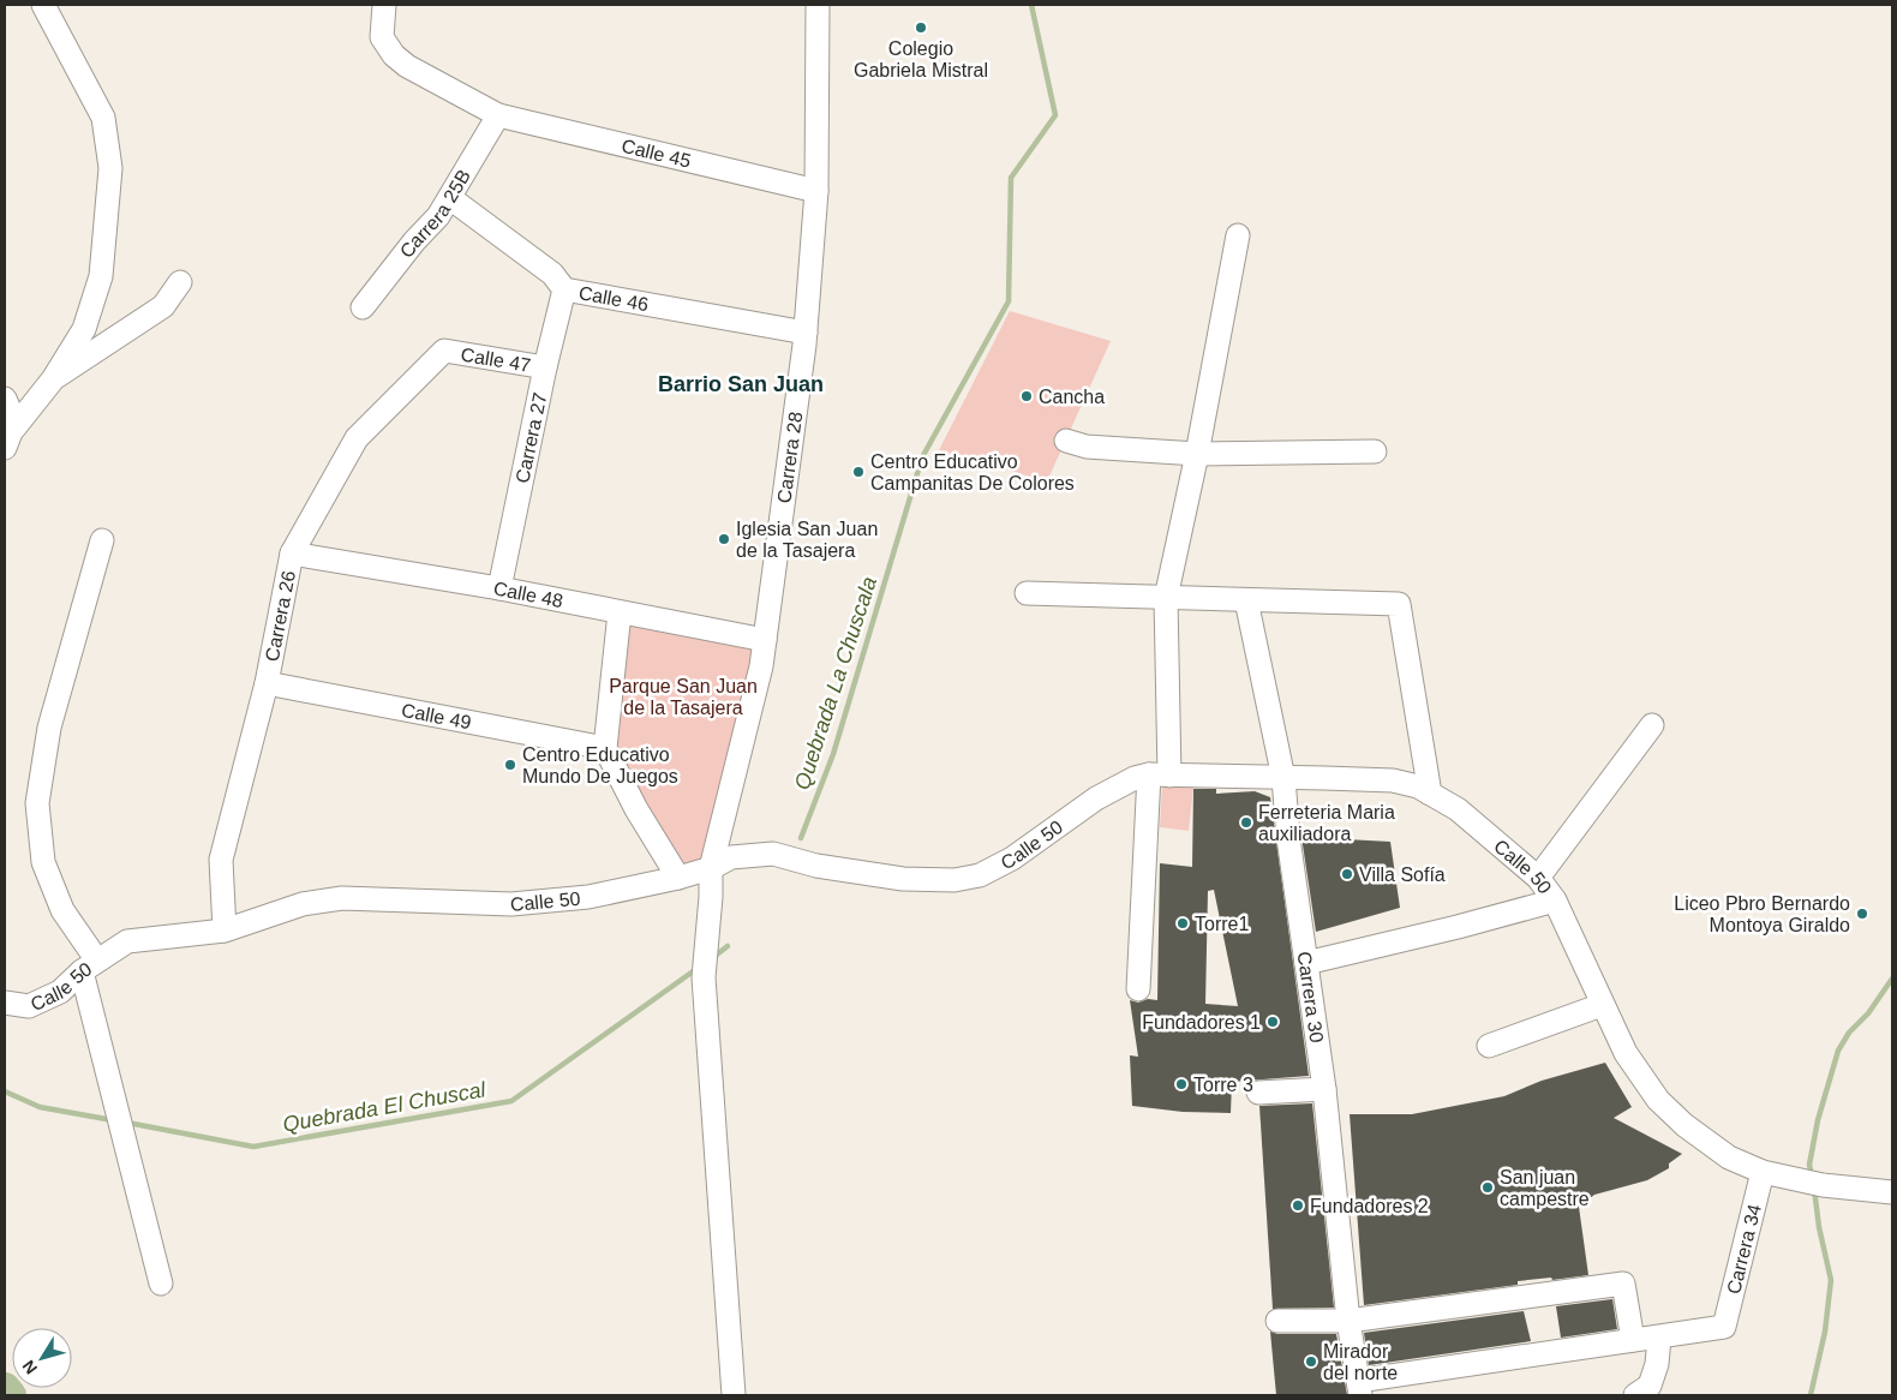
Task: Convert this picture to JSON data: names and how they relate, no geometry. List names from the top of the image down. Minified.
{"streets":{"street":["Calle 45","Carrera 25B","Calle 46","Calle 47","Carrera 27","Carrera 28","Calle 48","Carrera 26","Calle 49","Calle 50","Carrera 30","Carrera 34"]},"crossings":[["Calle 45","Carrera 25B"],["Calle 45","Carrera 28"],["Carrera 25B","Calle 46"],["Calle 46","Carrera 27"],["Calle 46","Carrera 28"],["Calle 47","Carrera 27"],["Calle 47","Carrera 26"],["Carrera 27","Calle 48"],["Carrera 28","Calle 48"],["Carrera 28","Calle 50"],["Calle 48","Carrera 26"],["Carrera 26","Calle 49"],["Carrera 26","Calle 50"],["Calle 50","Carrera 30"],["Calle 50","Carrera 34"]],"districts":["Barrio San Juan"],"water":["Quebrada La Chuscala","Quebrada El Chuscal"],"parks":["Parque San Juan de la Tasajera"],"places":["Colegio Gabriela Mistral","Cancha","Centro Educativo Campanitas De Colores","Iglesia San Juan de la Tasajera","Centro Educativo Mundo De Juegos","Ferreteria Maria auxiliadora","Villa Sofía","Liceo Pbro Bernardo Montoya Giraldo","Torre1","Fundadores 1","Torre 3","San juan campestre","Fundadores 2","Mirador del norte"],"north":"bottom left"}
